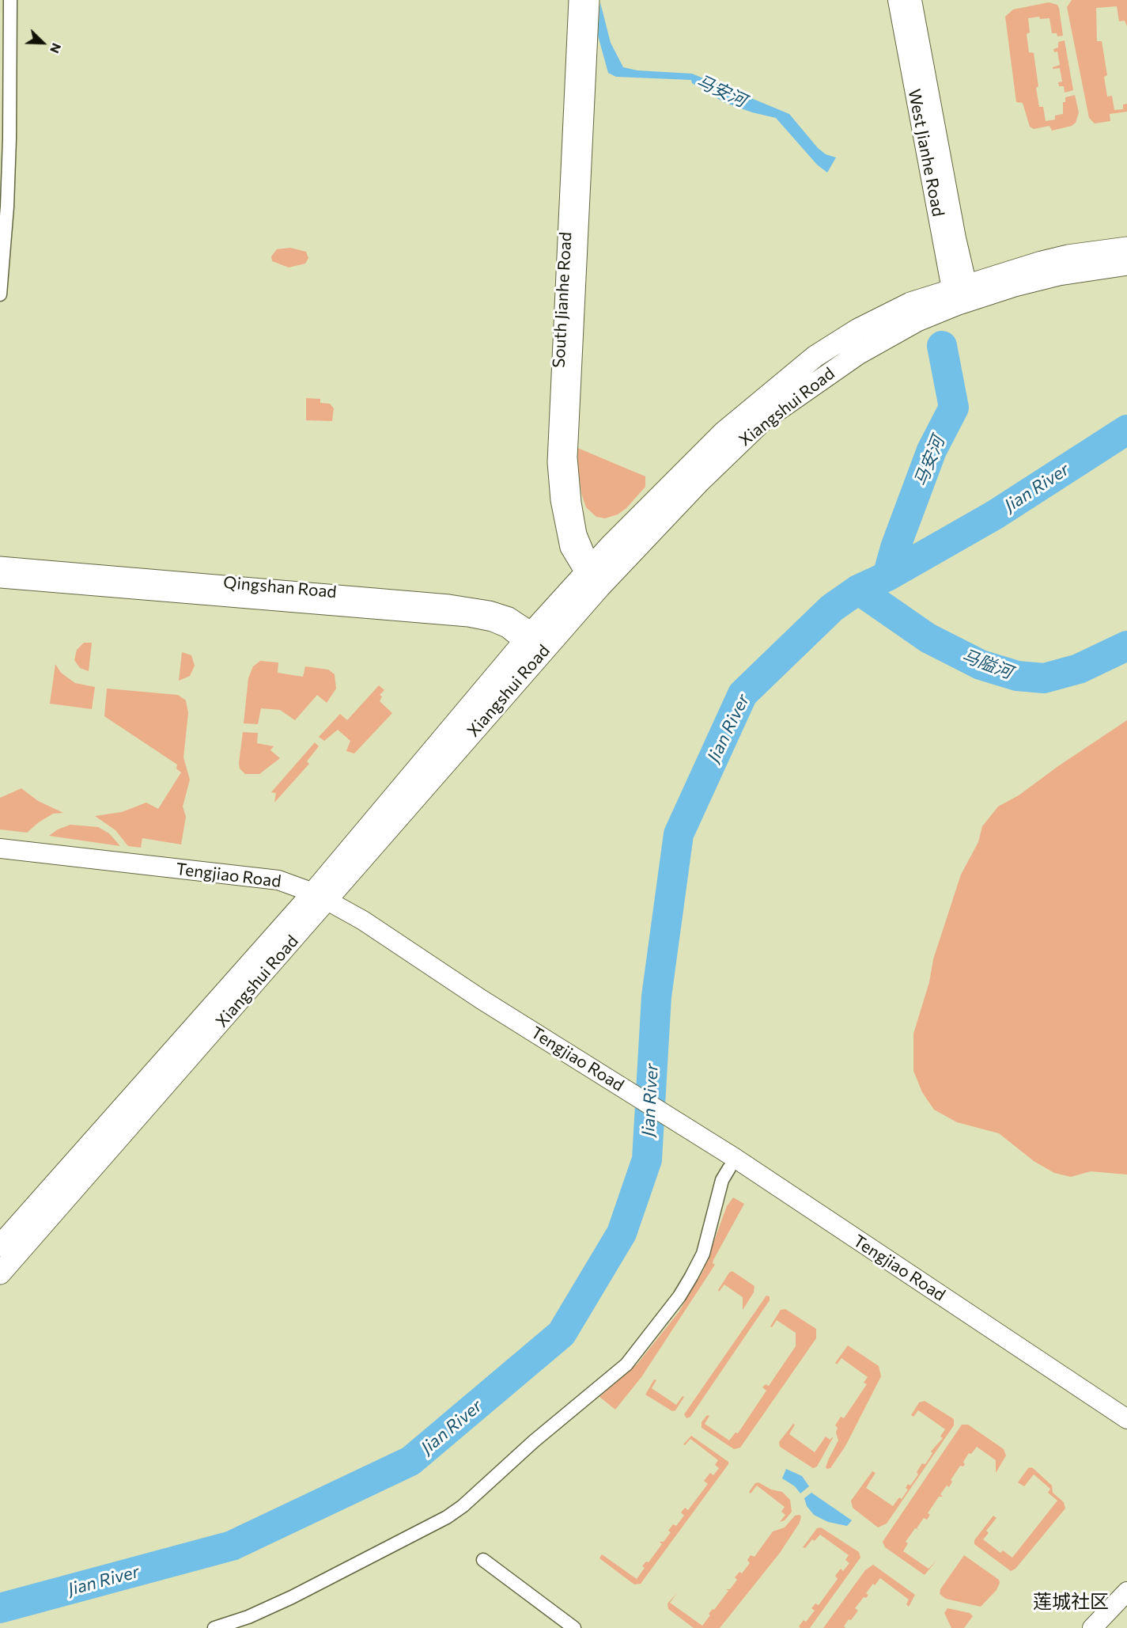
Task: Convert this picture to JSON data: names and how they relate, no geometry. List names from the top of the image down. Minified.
{"streets":{"main road":["West Jianhe Road","Xiangshui Road","Tengjiao Road"],"street":["South Jianhe Road","Qingshan Road"]},"crossings":[["West Jianhe Road","Xiangshui Road"],["South Jianhe Road","Xiangshui Road"],["Xiangshui Road","Qingshan Road"],["Xiangshui Road","Tengjiao Road"]],"districts":["莲城社区"],"water":["马安河","Jian River","马隘河"],"north":"bottom right"}
